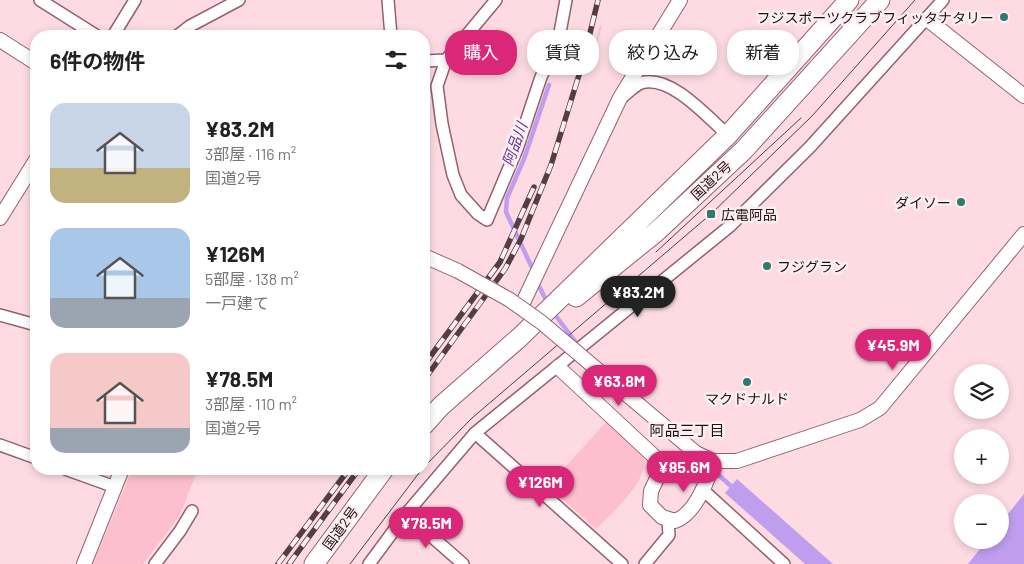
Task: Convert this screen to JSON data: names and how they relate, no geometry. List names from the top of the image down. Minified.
{"streets":{"highway":["国道2号"]},"districts":["阿品三丁目"],"water":["阿品川"],"places":{"other":["フジスポーツクラブフィッタナタリー","ダイソー","フジグラン","マクドナルド"],"transit":["広電阿品"]},"page":{"chip":["購入","賃貸","絞り込み","新着"],"heading":"6件の物件","list":[{"name":"¥83.2M","note":"3部屋 · 116 m² · 国道2号"},{"name":"¥126M","note":"5部屋 · 138 m² · 一戸建て"},{"name":"¥78.5M","note":"3部屋 · 110 m² · 国道2号"}],"price":["¥83.2M","¥45.9M","¥63.8M","¥85.6M","¥126M","¥78.5M"],"map_buttons":["+","−"]}}
